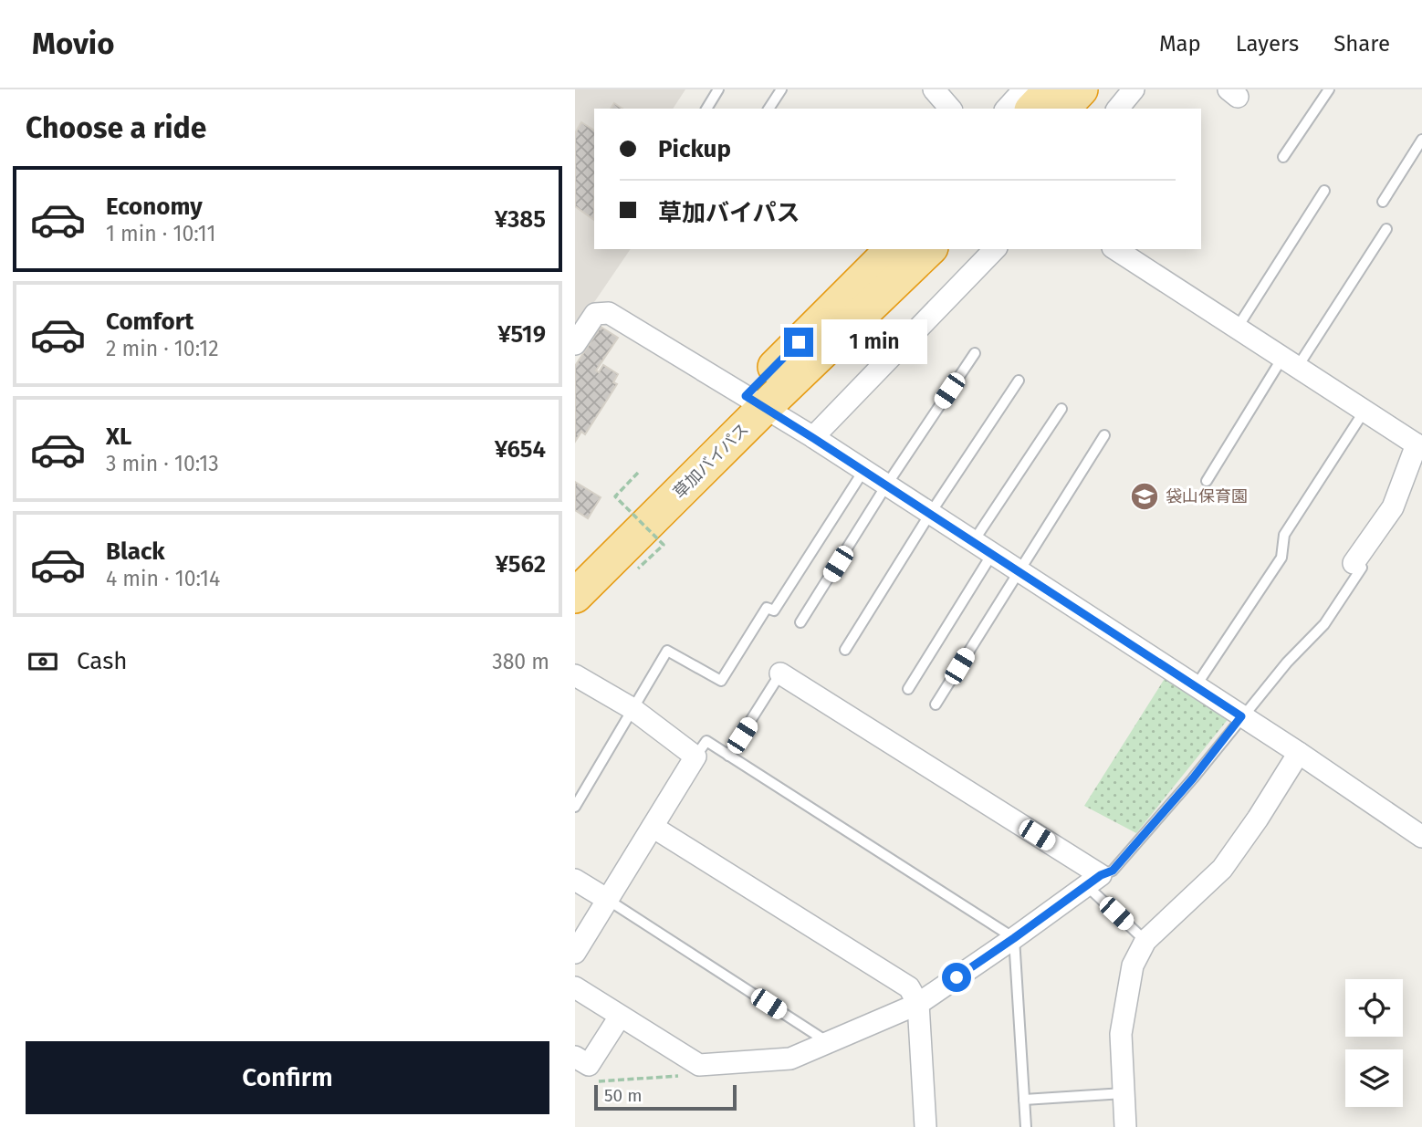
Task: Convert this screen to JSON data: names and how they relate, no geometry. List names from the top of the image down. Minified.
{"streets":{"highway":["草加バイパス"]},"places":{"school or university":["袋山保育園"]},"scale_bar":"50 m","page":{"header":"Movio","nav":["Map","Layers","Share"],"heading":"Choose a ride","banner":["Pickup","草加バイパス"],"list":[{"name":"Economy","note":"1 min · 10:11","value":"¥385"},{"name":"Comfort","note":"2 min · 10:12","value":"¥519"},{"name":"XL","note":"3 min · 10:13","value":"¥654"},{"name":"Black","note":"4 min · 10:14","value":"¥562"}],"bubble":"1 min","pay":["Cash","380 m"],"buttons":"Confirm","scale":"50 m"}}
